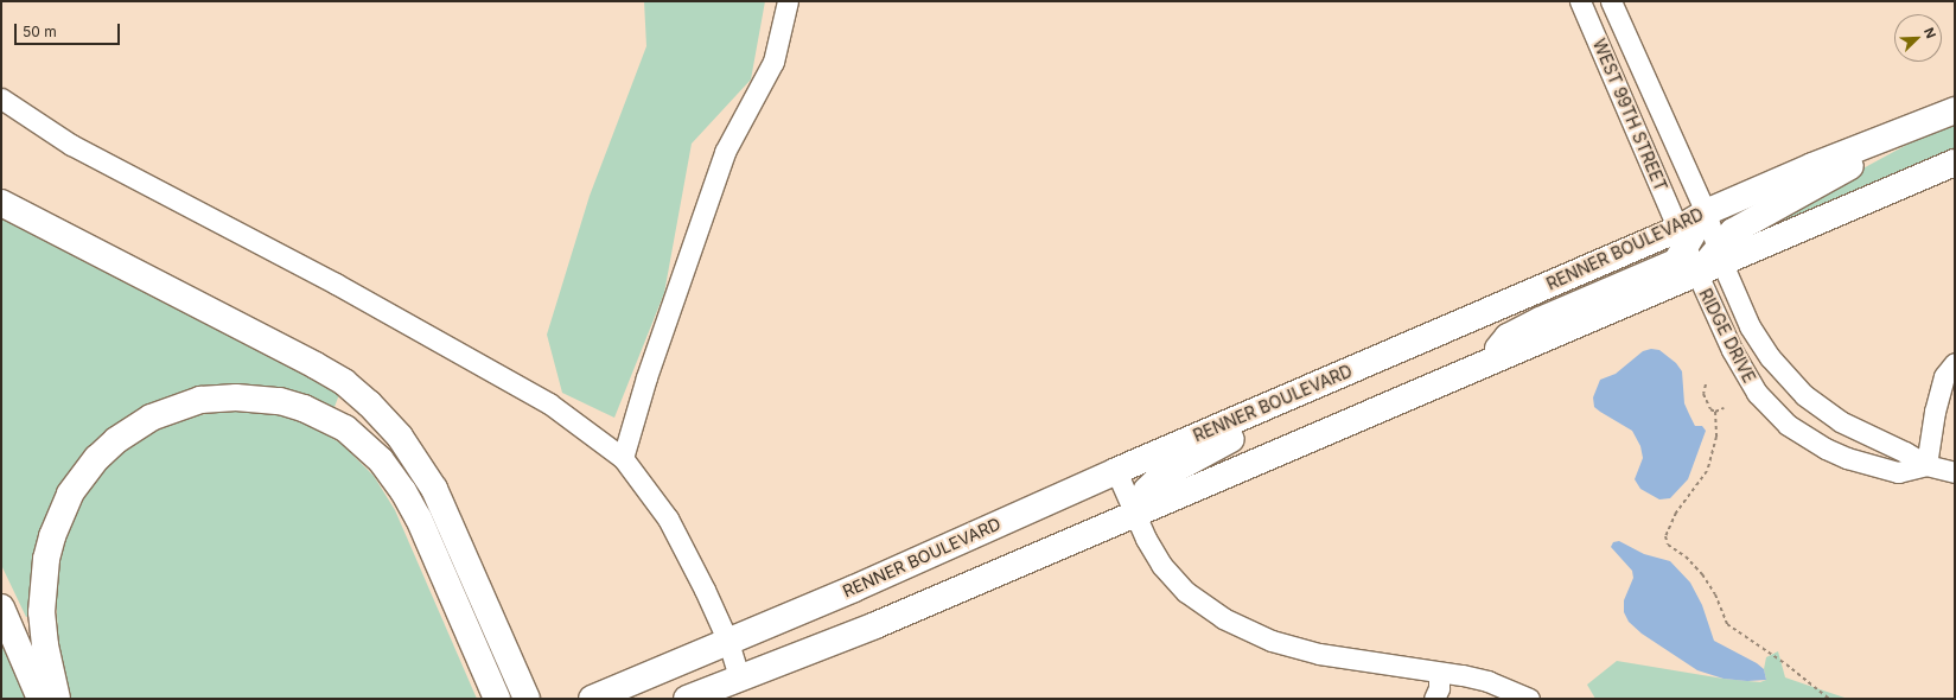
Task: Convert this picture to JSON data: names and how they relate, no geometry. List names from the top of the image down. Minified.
{"streets":{"main road":["RENNER BOULEVARD"],"street":["WEST 99TH STREET","RIDGE DRIVE"]},"crossings":[["WEST 99TH STREET","RENNER BOULEVARD"],["WEST 99TH STREET","RIDGE DRIVE"],["RENNER BOULEVARD","RIDGE DRIVE"]],"scale_bar":"50 m","north":"top right"}
